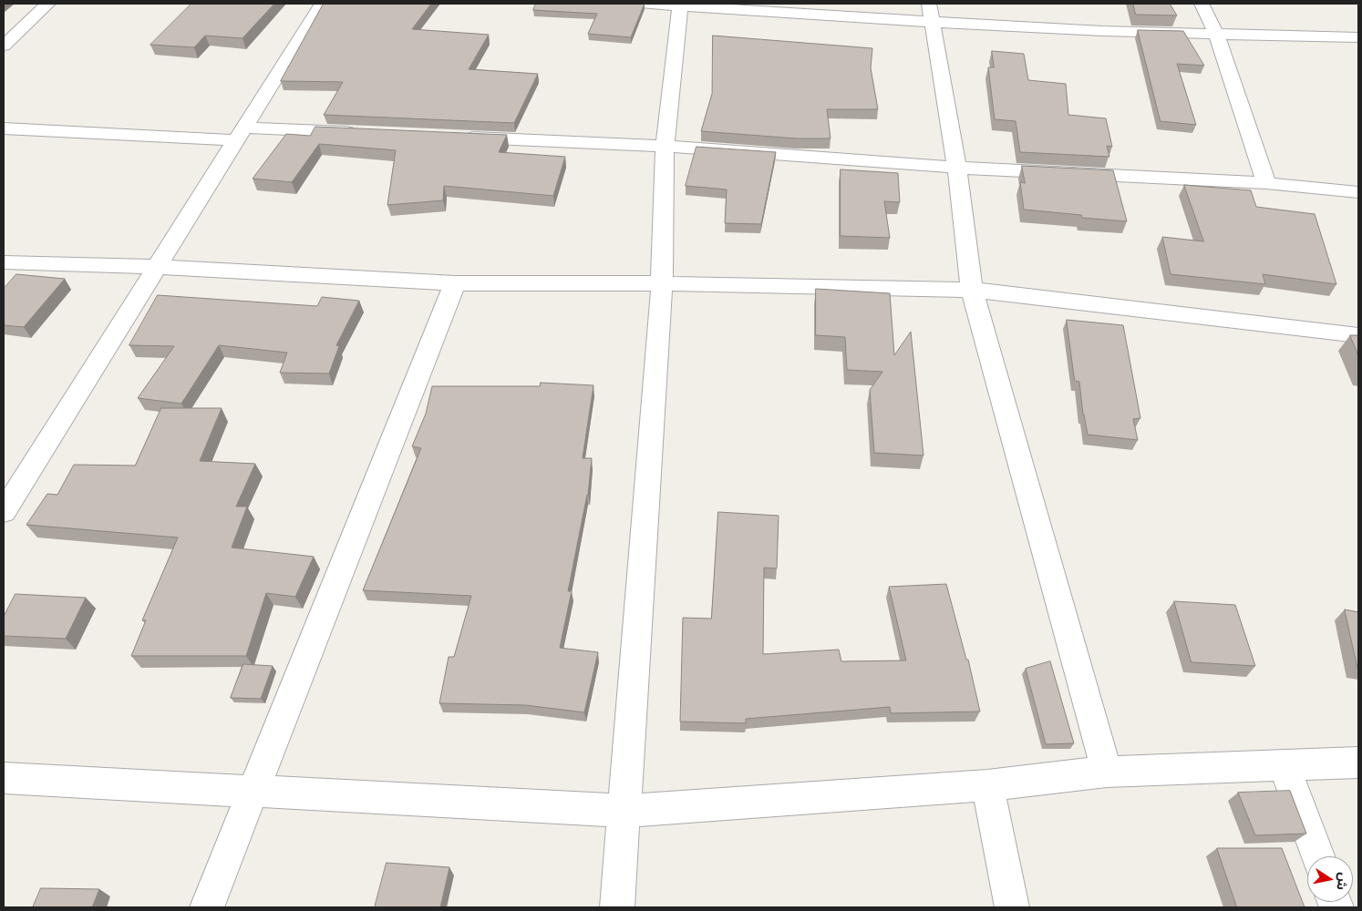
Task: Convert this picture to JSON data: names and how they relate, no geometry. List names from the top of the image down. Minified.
{"north":"right"}
